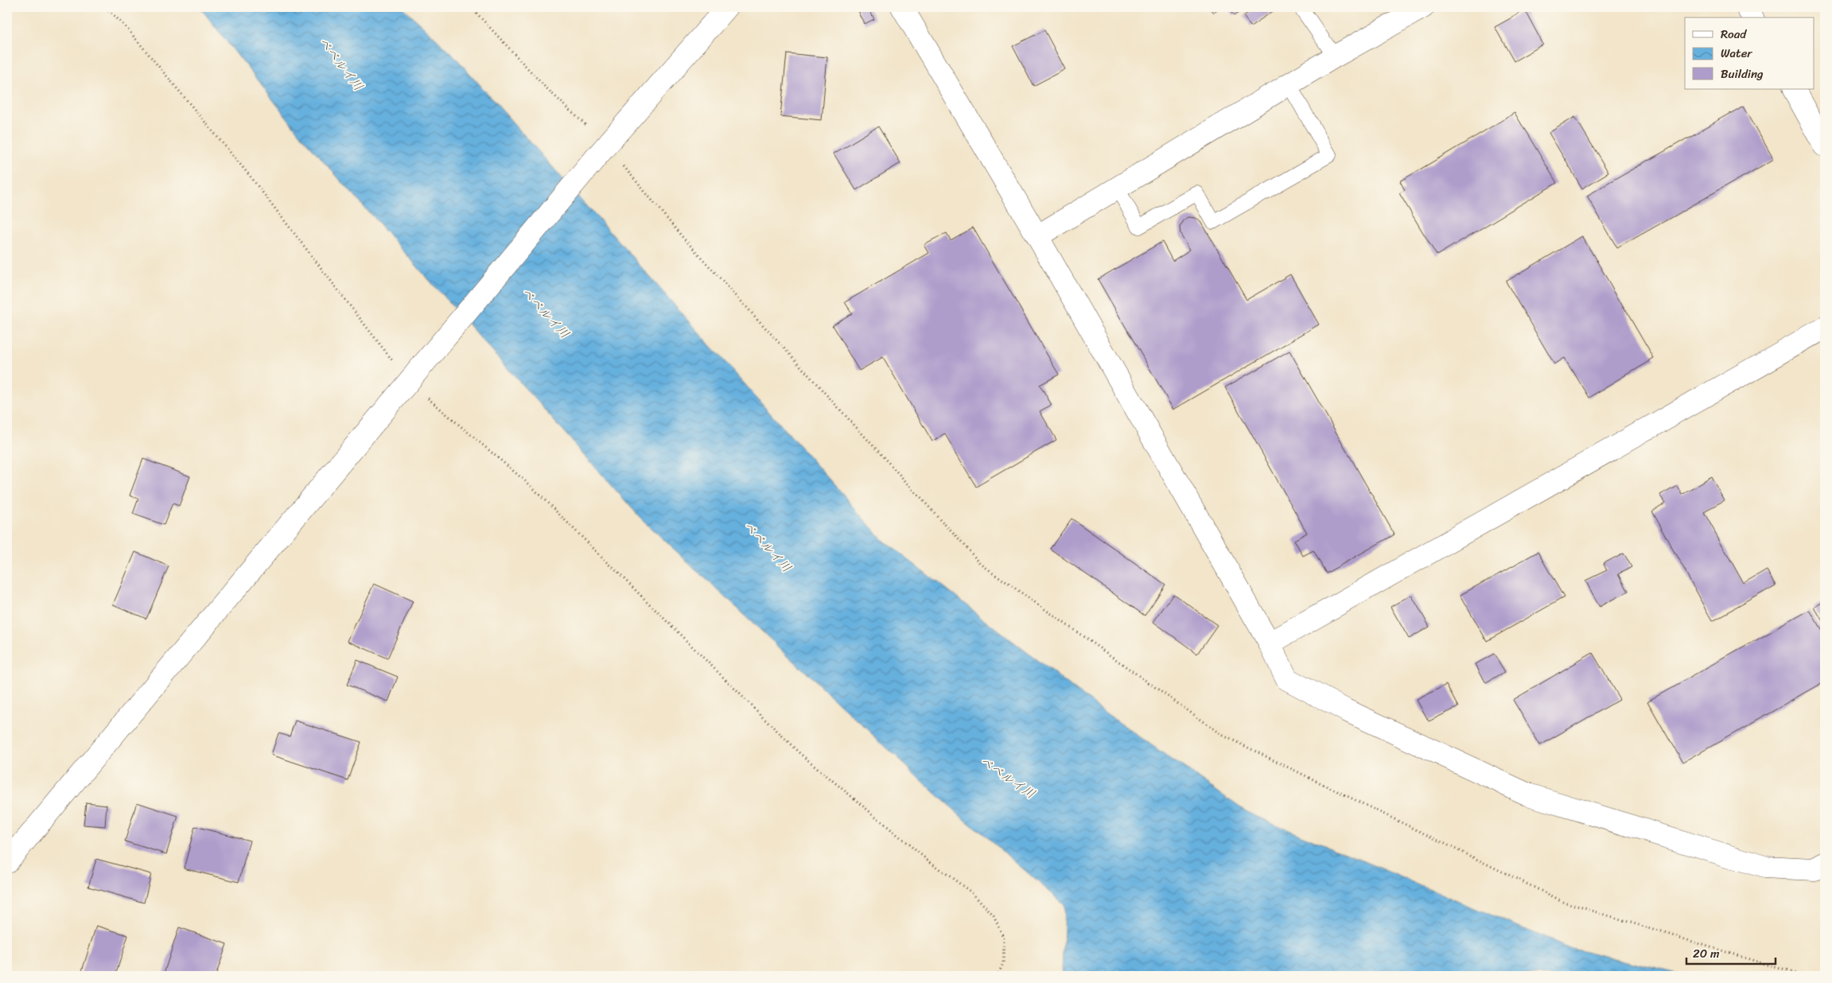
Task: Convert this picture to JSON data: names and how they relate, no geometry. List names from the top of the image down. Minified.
{"water":["ベベルイ川"],"legend":["Road","Water","Building"],"scale_bar":"20 m"}
